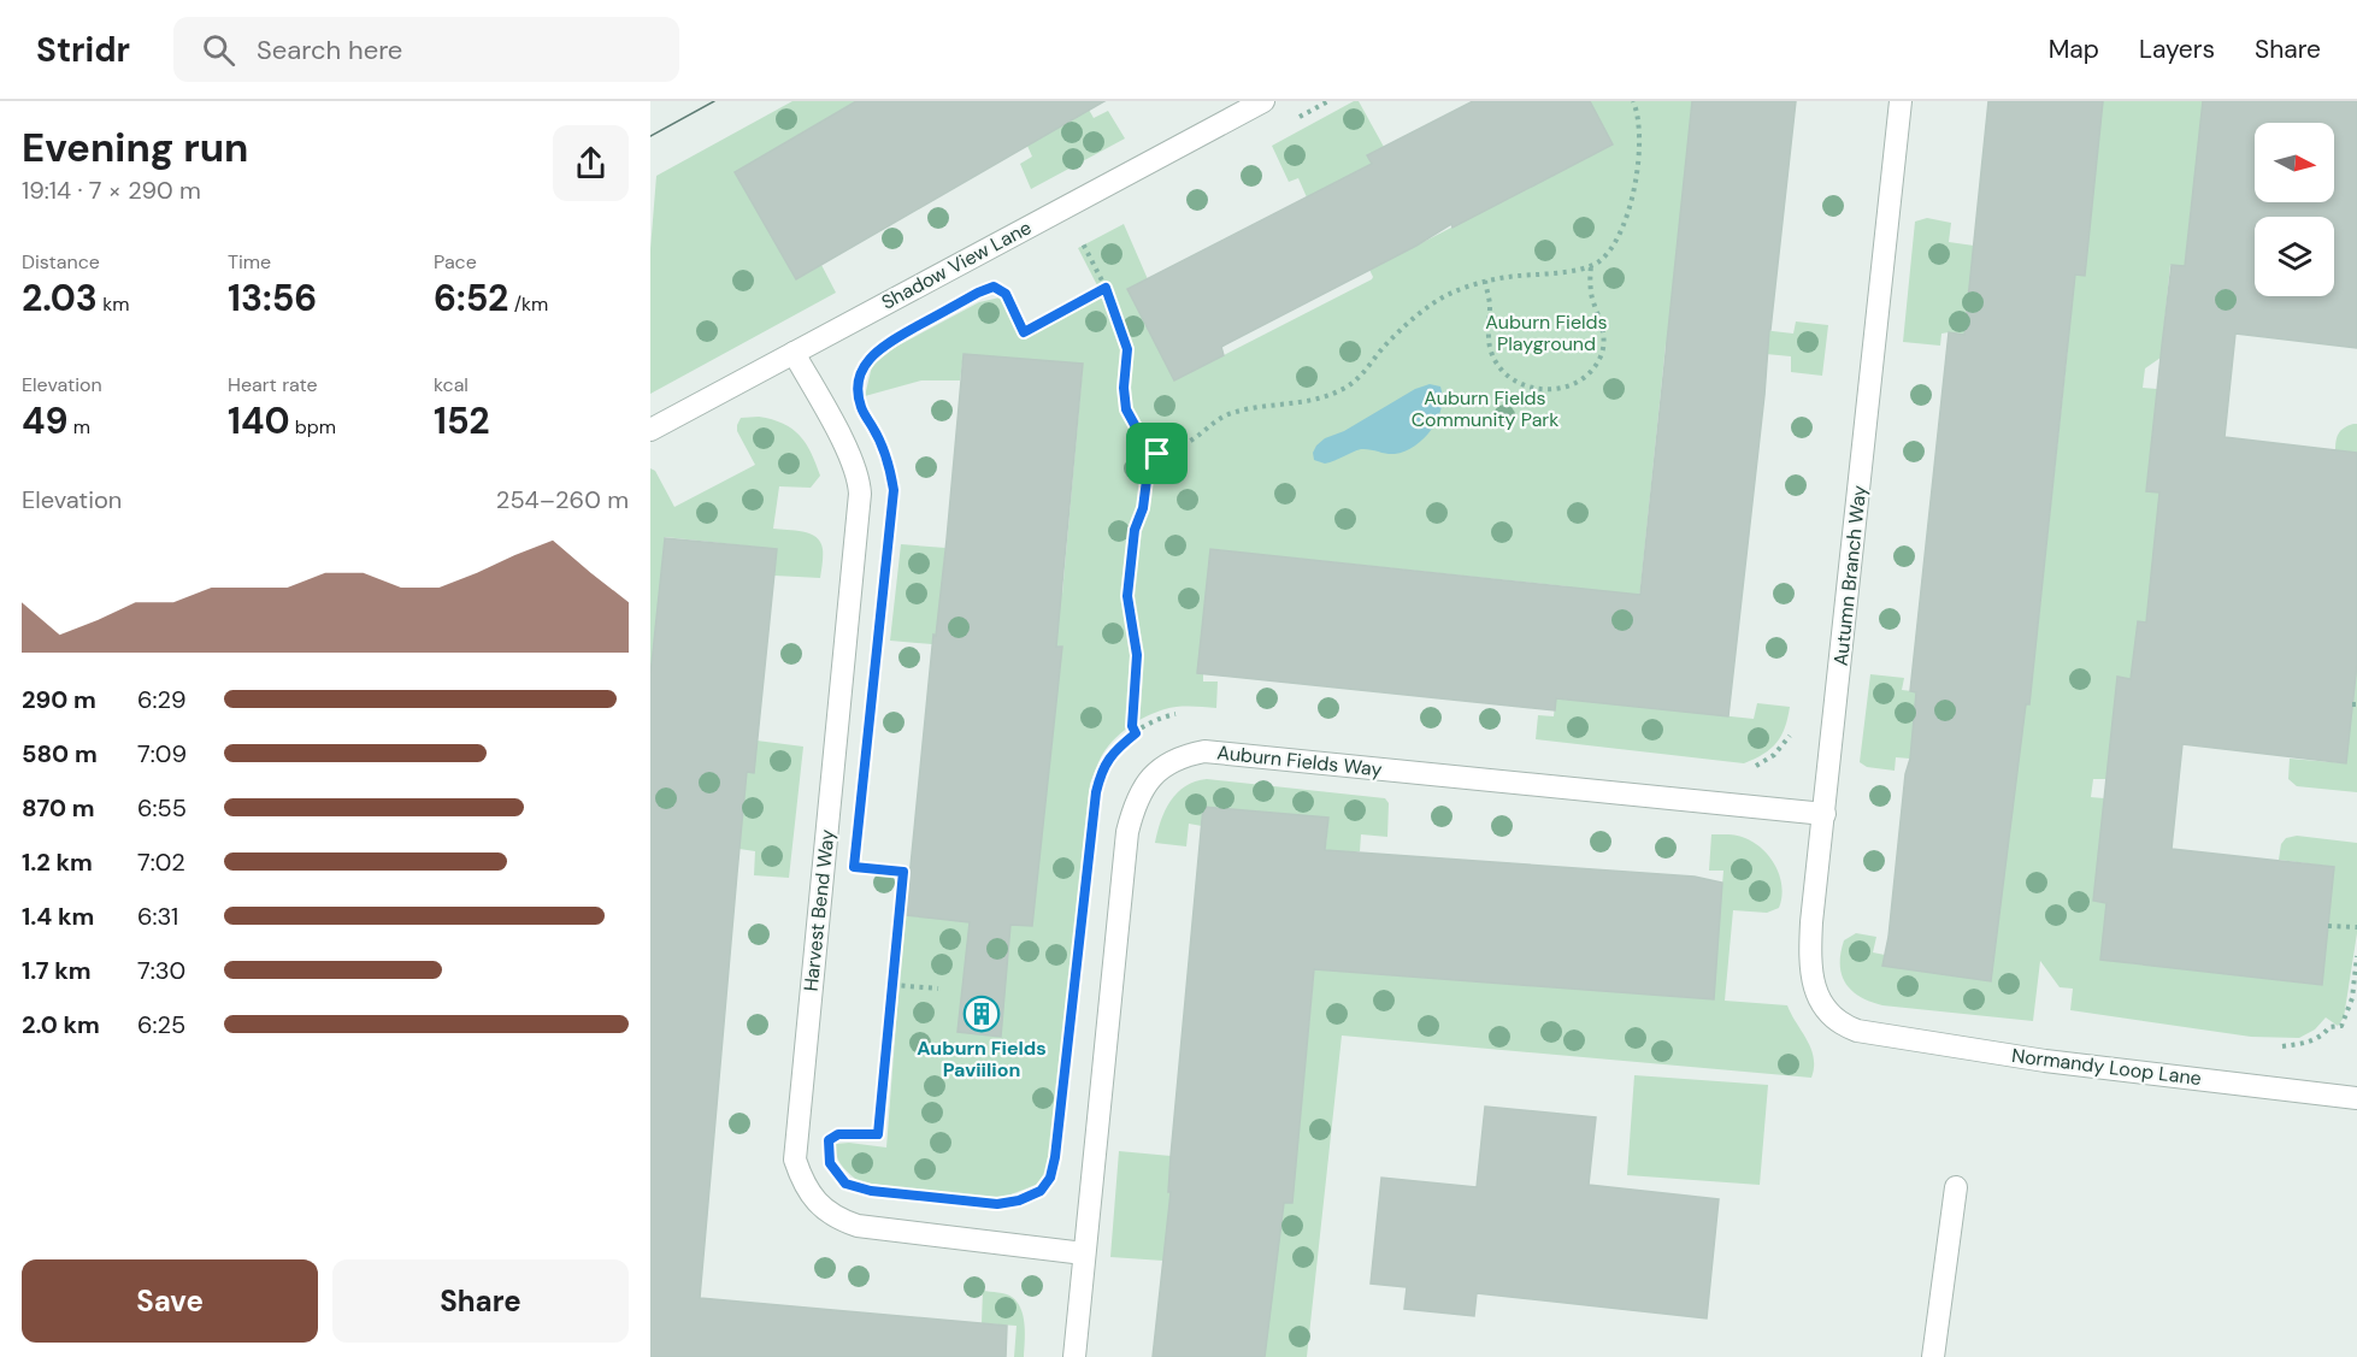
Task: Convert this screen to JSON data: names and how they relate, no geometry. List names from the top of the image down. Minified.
{"streets":{"street":["Shadow View Lane","Autumn Branch Way","Auburn Fields Way","Harvest Bend Way","Normandy Loop Lane"]},"crossings":[["Shadow View Lane","Harvest Bend Way"],["Autumn Branch Way","Auburn Fields Way"],["Autumn Branch Way","Normandy Loop Lane"],["Auburn Fields Way","Harvest Bend Way"]],"parks":["Auburn Fields Playground","Auburn Fields Community Park"],"places":{"building":["Auburn Fields Paviilion"]},"north":"right","page":{"header":"Stridr","search":"Search here","nav":["Map","Layers","Share"],"heading":["Evening run","19:14 · 7 × 290 m"],"stats":[["Distance","2.03 km"],["Time","13:56"],["Pace","6:52 /km"],["Elevation","49 m"],["Heart rate","140 bpm"],["kcal","152"]],"chart":["Elevation","254–260 m"],"list":[{"name":"290 m","note":"6:29"},{"name":"580 m","note":"7:09"},{"name":"870 m","note":"6:55"},{"name":"1.2 km","note":"7:02"},{"name":"1.4 km","note":"6:31"},{"name":"1.7 km","note":"7:30"},{"name":"2.0 km","note":"6:25"}],"buttons":["Save","Share"]}}
